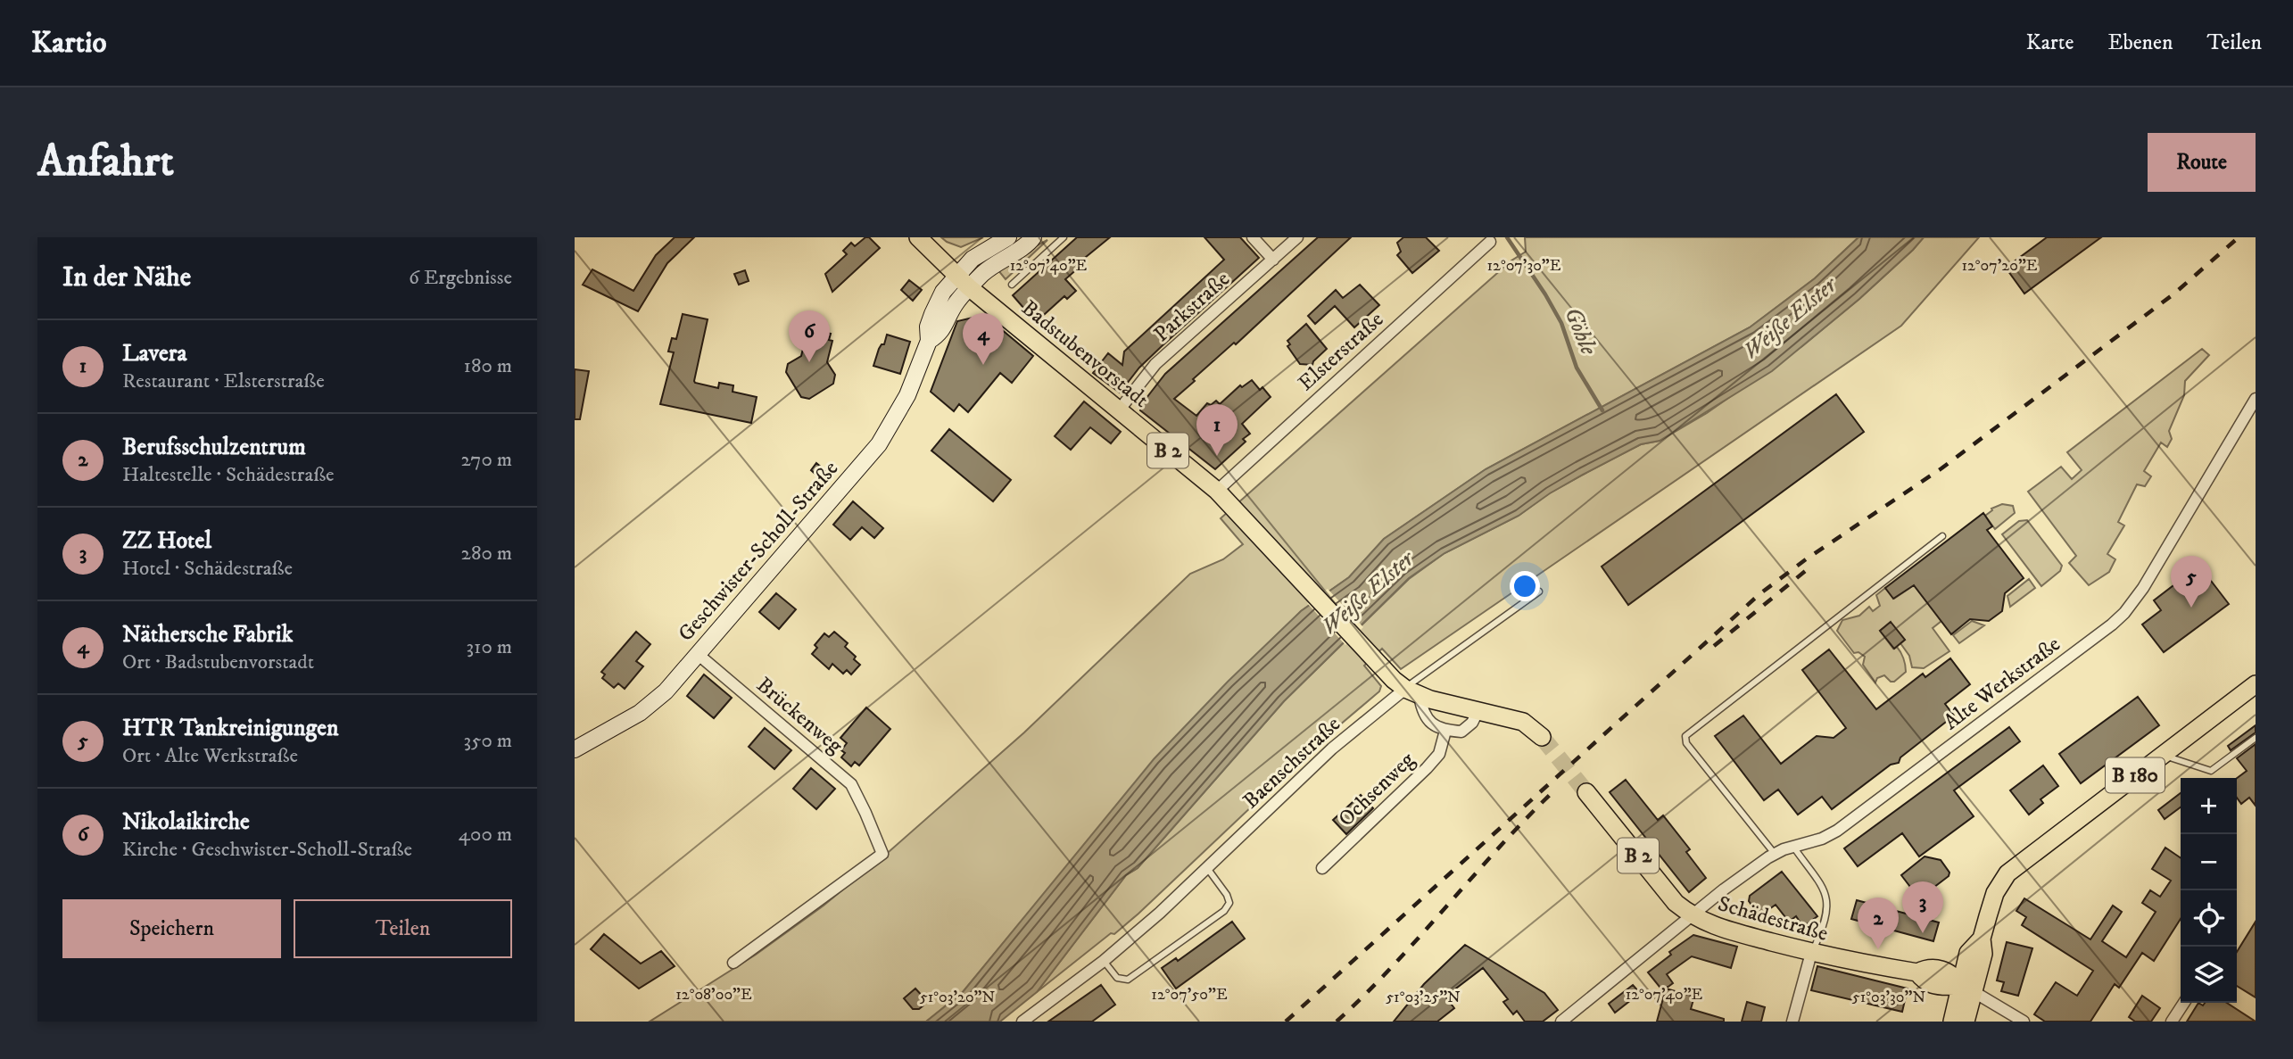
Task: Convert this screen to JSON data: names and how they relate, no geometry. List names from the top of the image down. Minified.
{"streets":{"main road":["Badstubenvorstadt","B 2","B 180","Schädestraße"],"street":["Parkstraße","Elsterstraße","Geschwister-Scholl-Straße","Alte Werkstraße","Brückenweg","Baenschstraße","Ochsenweg"]},"crossings":[["Parkstraße","Badstubenvorstadt"],["Elsterstraße","Badstubenvorstadt"],["Badstubenvorstadt","B 2"],["Badstubenvorstadt","Geschwister-Scholl-Straße"],["Badstubenvorstadt","Baenschstraße"],["B 2","Baenschstraße"],["Geschwister-Scholl-Straße","Brückenweg"],["Alte Werkstraße","Schädestraße"],["B 180","Schädestraße"]],"water":["Weiße Elster","Göhle"],"page":{"header":"Kartio","nav":["Karte","Ebenen","Teilen"],"buttons":["Route",["Speichern","Teilen"]],"title":"Anfahrt","heading":["In der Nähe","6 Ergebnisse"],"pins":["6","4","1","5","3","2"],"list":[{"mark":"1","name":"Lavera","note":"Restaurant · Elsterstraße","value":"180 m"},{"mark":"2","name":"Berufsschulzentrum","note":"Haltestelle · Schädestraße","value":"270 m"},{"mark":"3","name":"ZZ Hotel","note":"Hotel · Schädestraße","value":"280 m"},{"mark":"4","name":"Näthersche Fabrik","note":"Ort · Badstubenvorstadt","value":"310 m"},{"mark":"5","name":"HTR Tankreinigungen","note":"Ort · Alte Werkstraße","value":"350 m"},{"mark":"6","name":"Nikolaikirche","note":"Kirche · Geschwister-Scholl-Straße","value":"400 m"}],"map_buttons":["+","−"]},"coordinates":["12°07'40\"E","12°07'30\"E","12°07'20\"E","12°08'00\"E","12°07'50\"E","51°03'20\"N","51°03'25\"N","51°03'30\"N"]}
